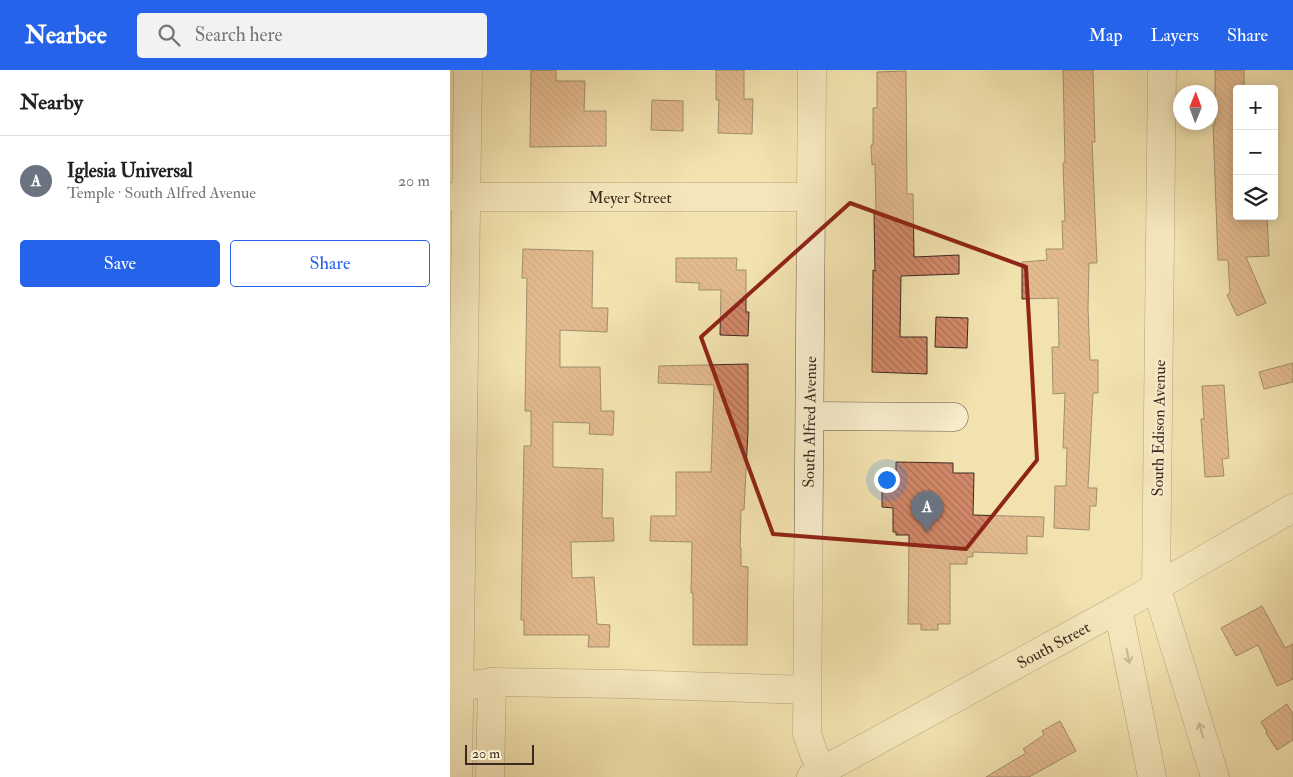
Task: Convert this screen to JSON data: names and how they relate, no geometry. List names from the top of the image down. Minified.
{"streets":{"street":["Meyer Street","South Alfred Avenue","South Edison Avenue","South Street"]},"crossings":[["Meyer Street","South Alfred Avenue"],["South Alfred Avenue","South Street"],["South Edison Avenue","South Street"]],"scale_bar":"20 m","north":"top","page":{"header":"Nearbee","search":"Search here","nav":["Map","Layers","Share"],"heading":"Nearby","map_buttons":["+","−"],"list":[{"mark":"A","name":"Iglesia Universal","note":"Temple · South Alfred Avenue","value":"20 m"}],"buttons":["Save","Share"],"pins":"A","scale":"20 m"}}
